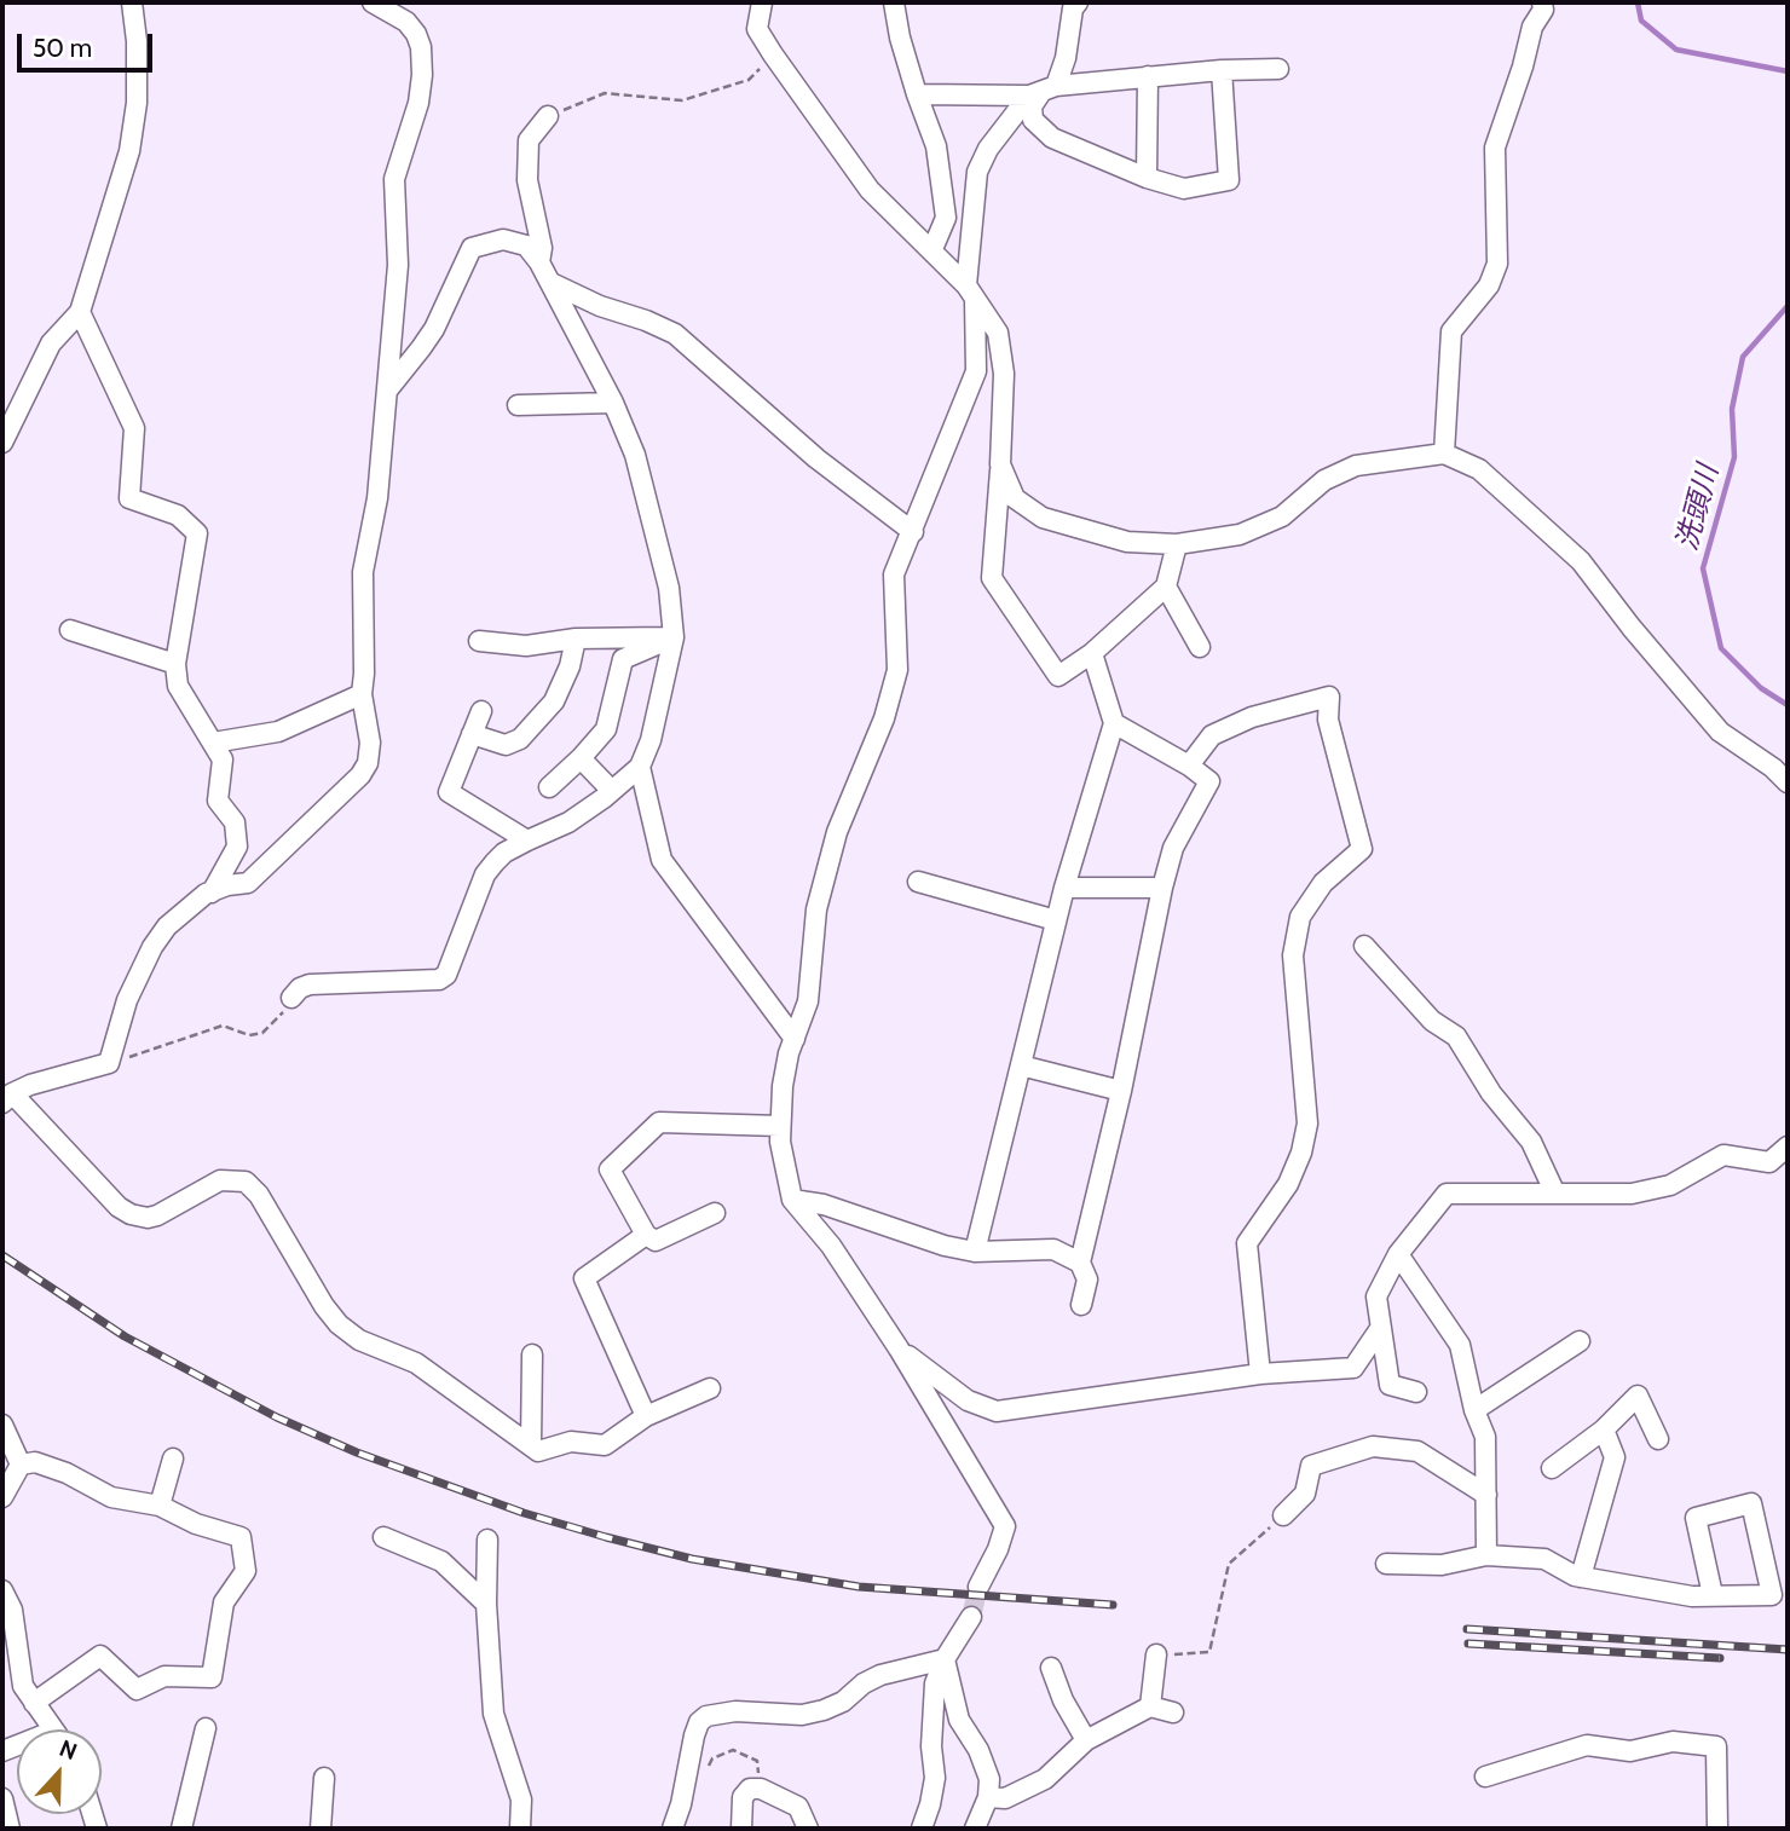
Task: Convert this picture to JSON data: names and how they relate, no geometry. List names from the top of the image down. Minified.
{"water":["洗頭川"],"scale_bar":"50 m","north":"top"}
